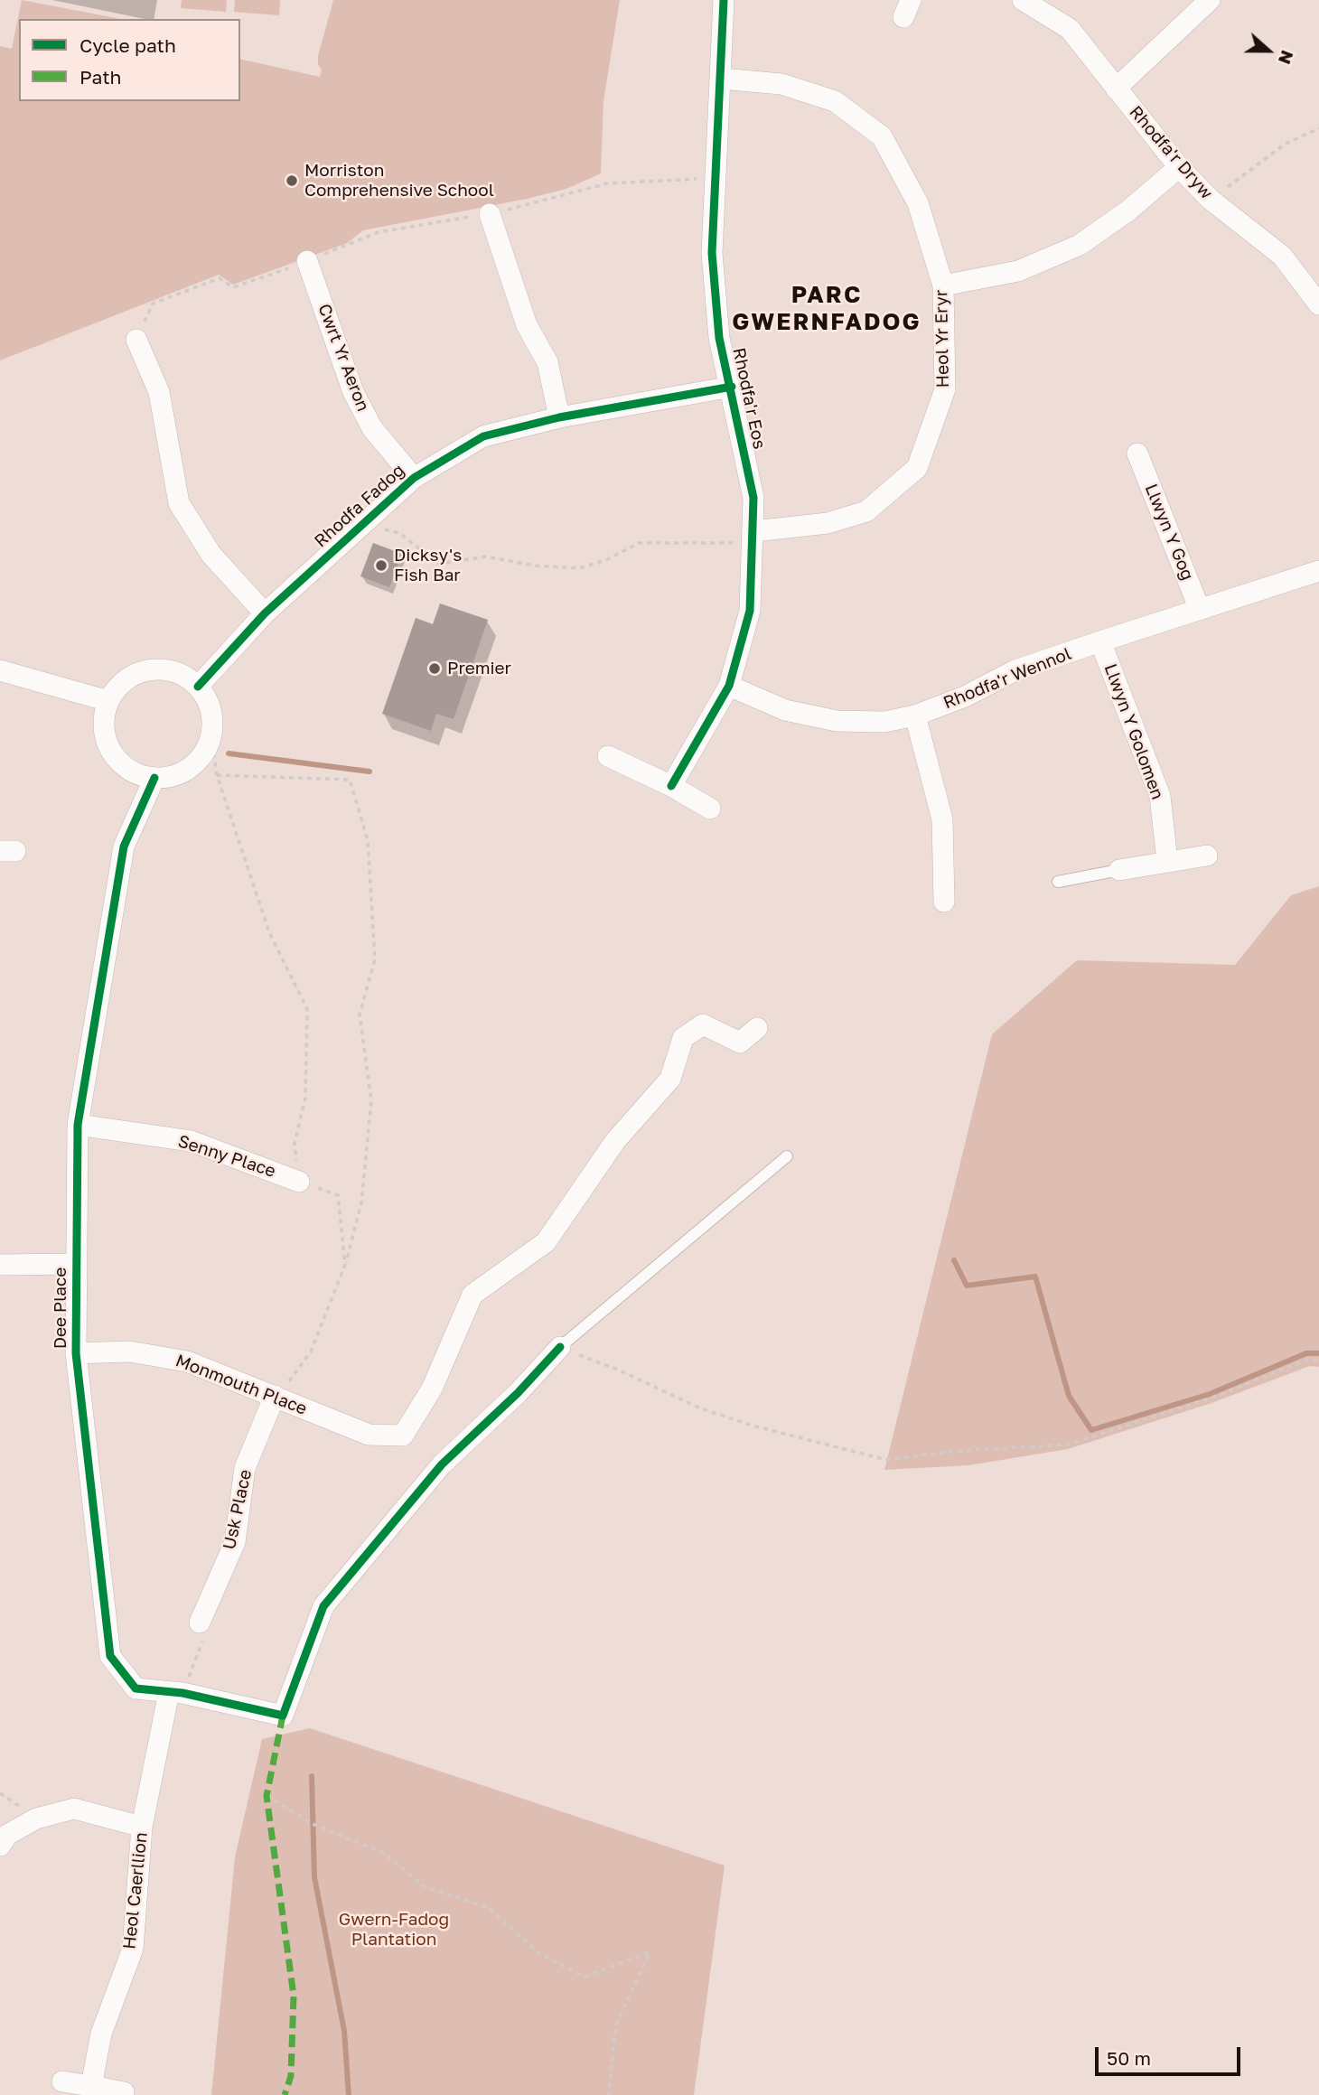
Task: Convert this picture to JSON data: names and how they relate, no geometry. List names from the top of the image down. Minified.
{"streets":{"street":["Rhodfa'r Dryw","Heol Yr Eryr","Cwrt Yr Aeron","Rhodfa'r Eos","Rhodfa Fadog","Llwyn Y Gog","Rhodfa'r Wennol","Llwyn Y Golomen","Senny Place","Dee Place","Monmouth Place","Usk Place","Heol Caerllion"]},"crossings":[["Heol Yr Eryr","Rhodfa'r Eos"],["Cwrt Yr Aeron","Rhodfa Fadog"],["Rhodfa'r Eos","Rhodfa Fadog"],["Rhodfa'r Eos","Rhodfa'r Wennol"],["Rhodfa Fadog","Dee Place"],["Llwyn Y Gog","Rhodfa'r Wennol"],["Rhodfa'r Wennol","Llwyn Y Golomen"],["Senny Place","Dee Place"],["Dee Place","Monmouth Place"],["Dee Place","Heol Caerllion"],["Monmouth Place","Usk Place"]],"districts":["PARC GWERNFADOG"],"parks":["Gwern-Fadog Plantation"],"places":["Morriston Comprehensive School","Dicksy's Fish Bar","Premier"],"legend":["Cycle path","Path"],"scale_bar":"50 m","north":"right"}
